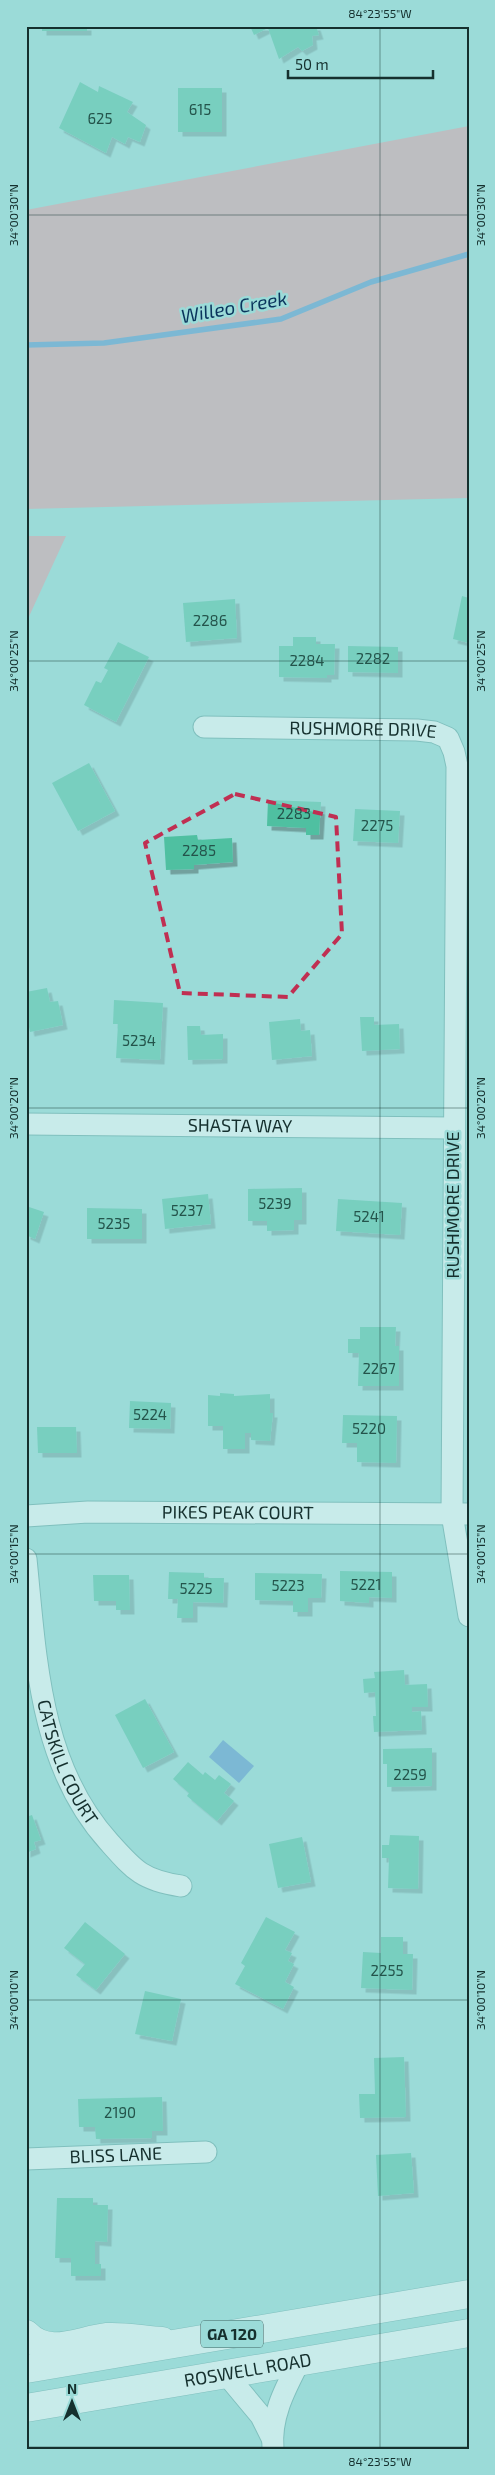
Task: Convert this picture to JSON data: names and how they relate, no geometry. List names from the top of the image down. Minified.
{"streets":{"main road":["GA 120","ROSWELL ROAD"],"street":["RUSHMORE DRIVE","SHASTA WAY","PIKES PEAK COURT","CATSKILL COURT","BLISS LANE"]},"crossings":[["RUSHMORE DRIVE","SHASTA WAY"],["RUSHMORE DRIVE","PIKES PEAK COURT"]],"water":["Willeo Creek"],"house_numbers":["615","625","2286","2282","2284","2283","2275","2285","5234","5239","5237","5241","5235","2267","5224","5220","5221","5223","5225","2259","2255","2190"],"scale_bar":"50 m","north":"top","coordinates":["84°23'55\"W","34°00'30\"N","34°00'25\"N","34°00'20\"N","34°00'15\"N","34°00'10\"N"]}
